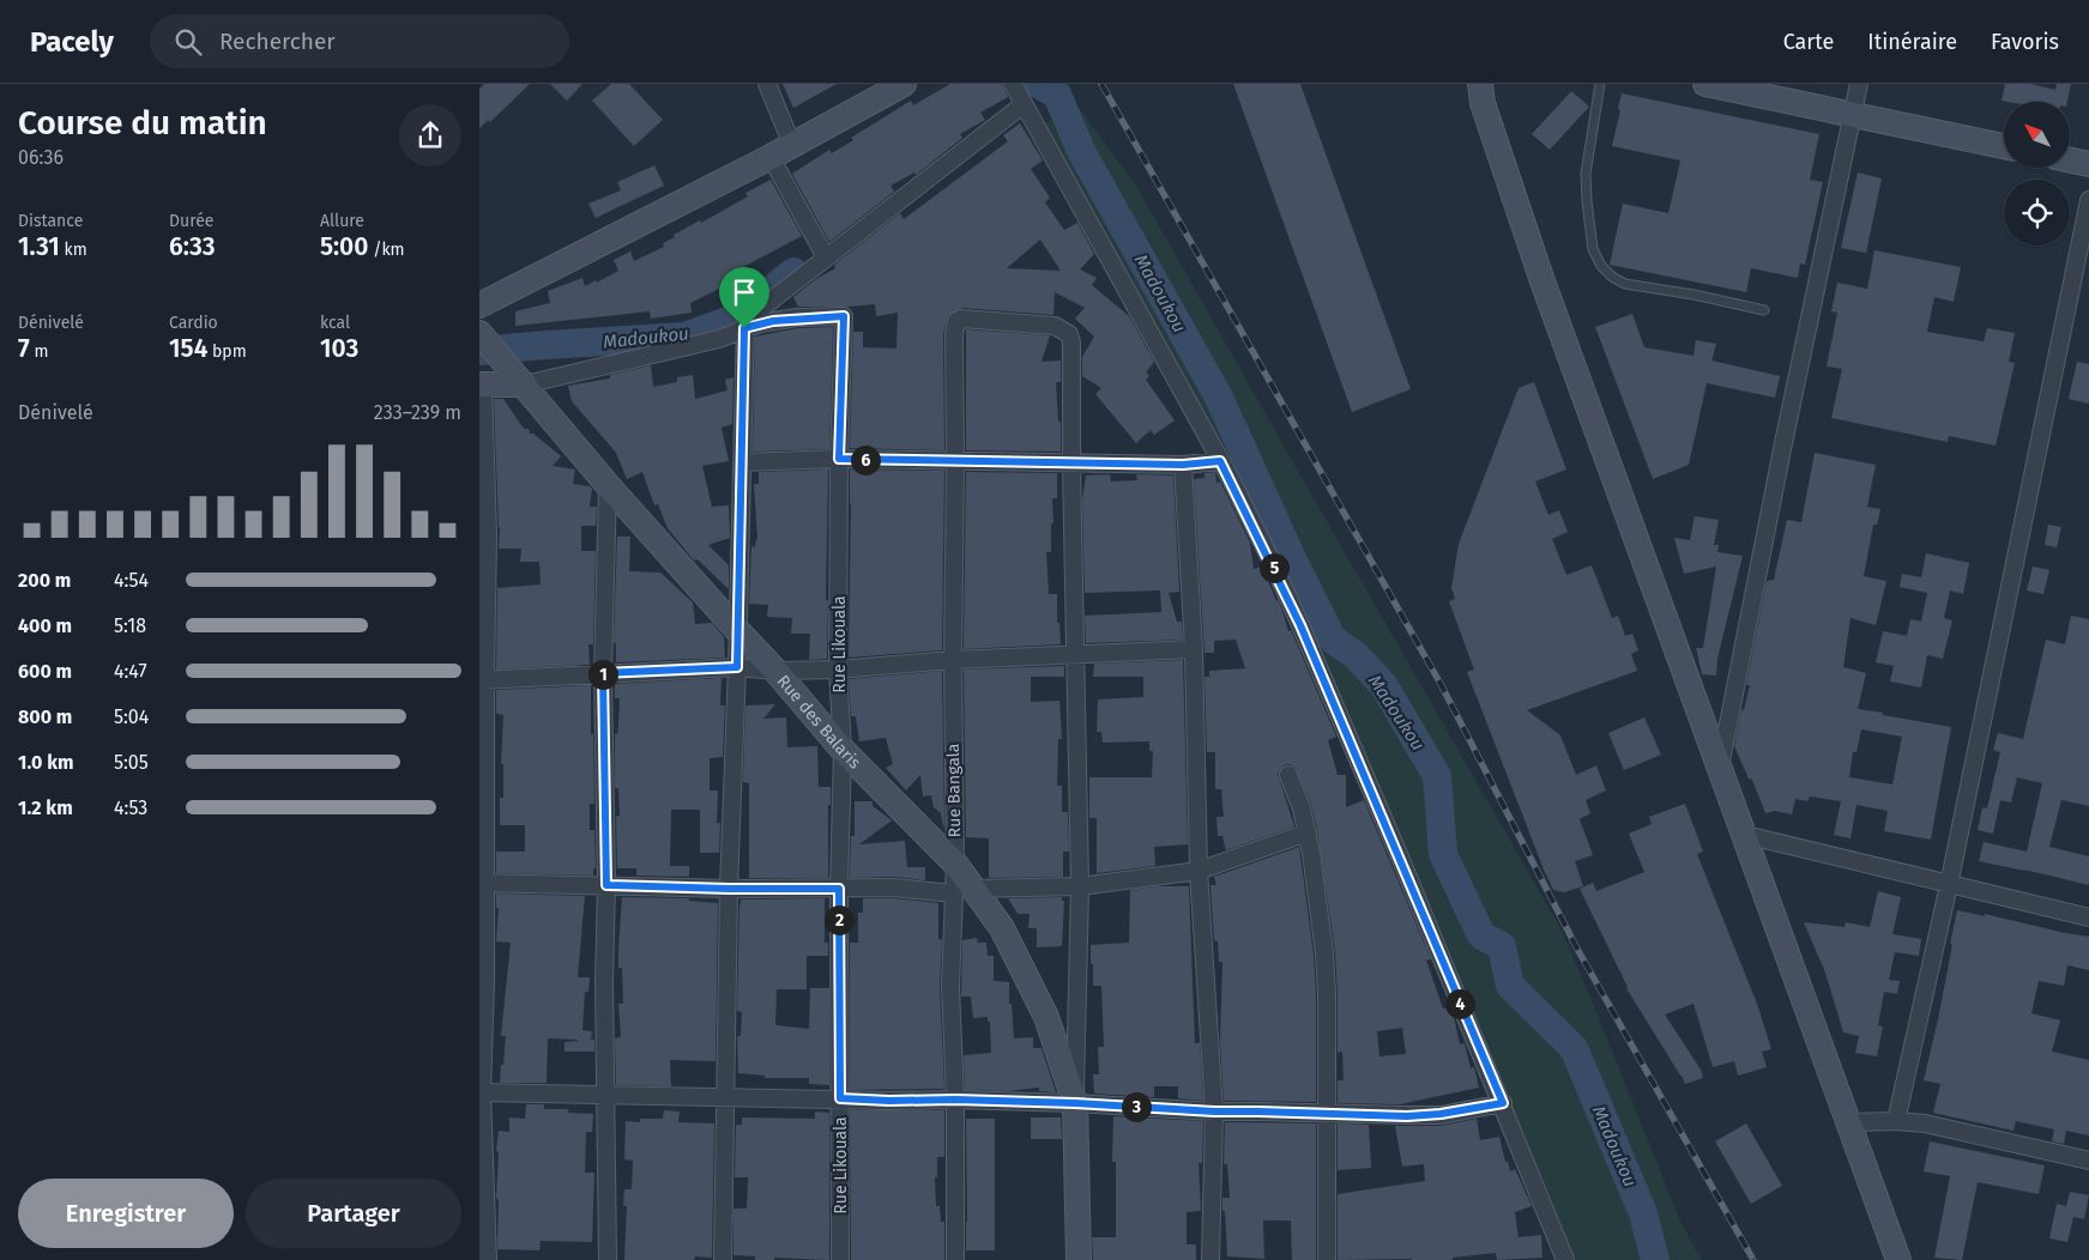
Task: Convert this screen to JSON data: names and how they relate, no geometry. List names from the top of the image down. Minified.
{"streets":{"main road":["Rue des Balaris"],"street":["Rue Likouala","Rue Bangala"]},"crossings":[["Rue Likouala","Rue des Balaris"],["Rue des Balaris","Rue Bangala"]],"water":["Madoukou"],"north":"top left","page":{"header":"Pacely","search":"Rechercher","nav":["Carte","Itinéraire","Favoris"],"heading":["Course du matin","06:36"],"stats":[["Distance","1.31 km"],["Durée","6:33"],["Allure","5:00 /km"],["Dénivelé","7 m"],["Cardio","154 bpm"],["kcal","103"]],"chart":["Dénivelé","233–239 m"],"pins":["6","5","1","2","4","3"],"list":[{"name":"200 m","note":"4:54"},{"name":"400 m","note":"5:18"},{"name":"600 m","note":"4:47"},{"name":"800 m","note":"5:04"},{"name":"1.0 km","note":"5:05"},{"name":"1.2 km","note":"4:53"}],"buttons":["Enregistrer","Partager"]}}
